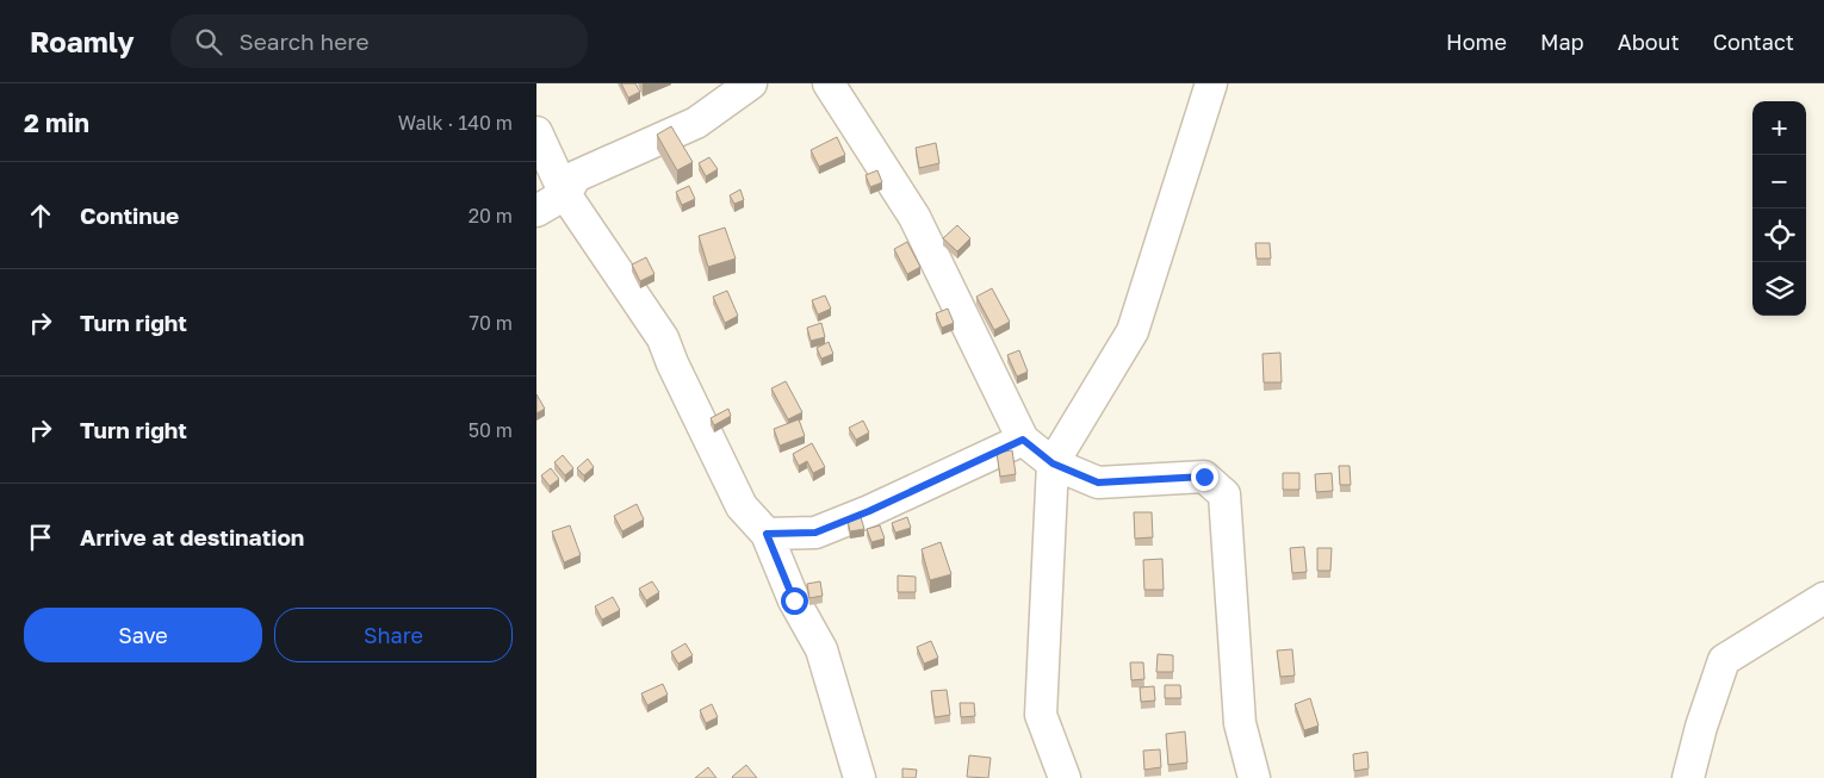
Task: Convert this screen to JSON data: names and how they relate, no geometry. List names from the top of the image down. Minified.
{"page":{"header":"Roamly","search":"Search here","nav":["Home","Map","About","Contact"],"heading":["2 min","Walk · 140 m"],"map_buttons":["+","−"],"list":[["Continue","20 m"],["Turn right","70 m"],["Turn right","50 m"],"Arrive at destination"],"buttons":["Save","Share"]}}
